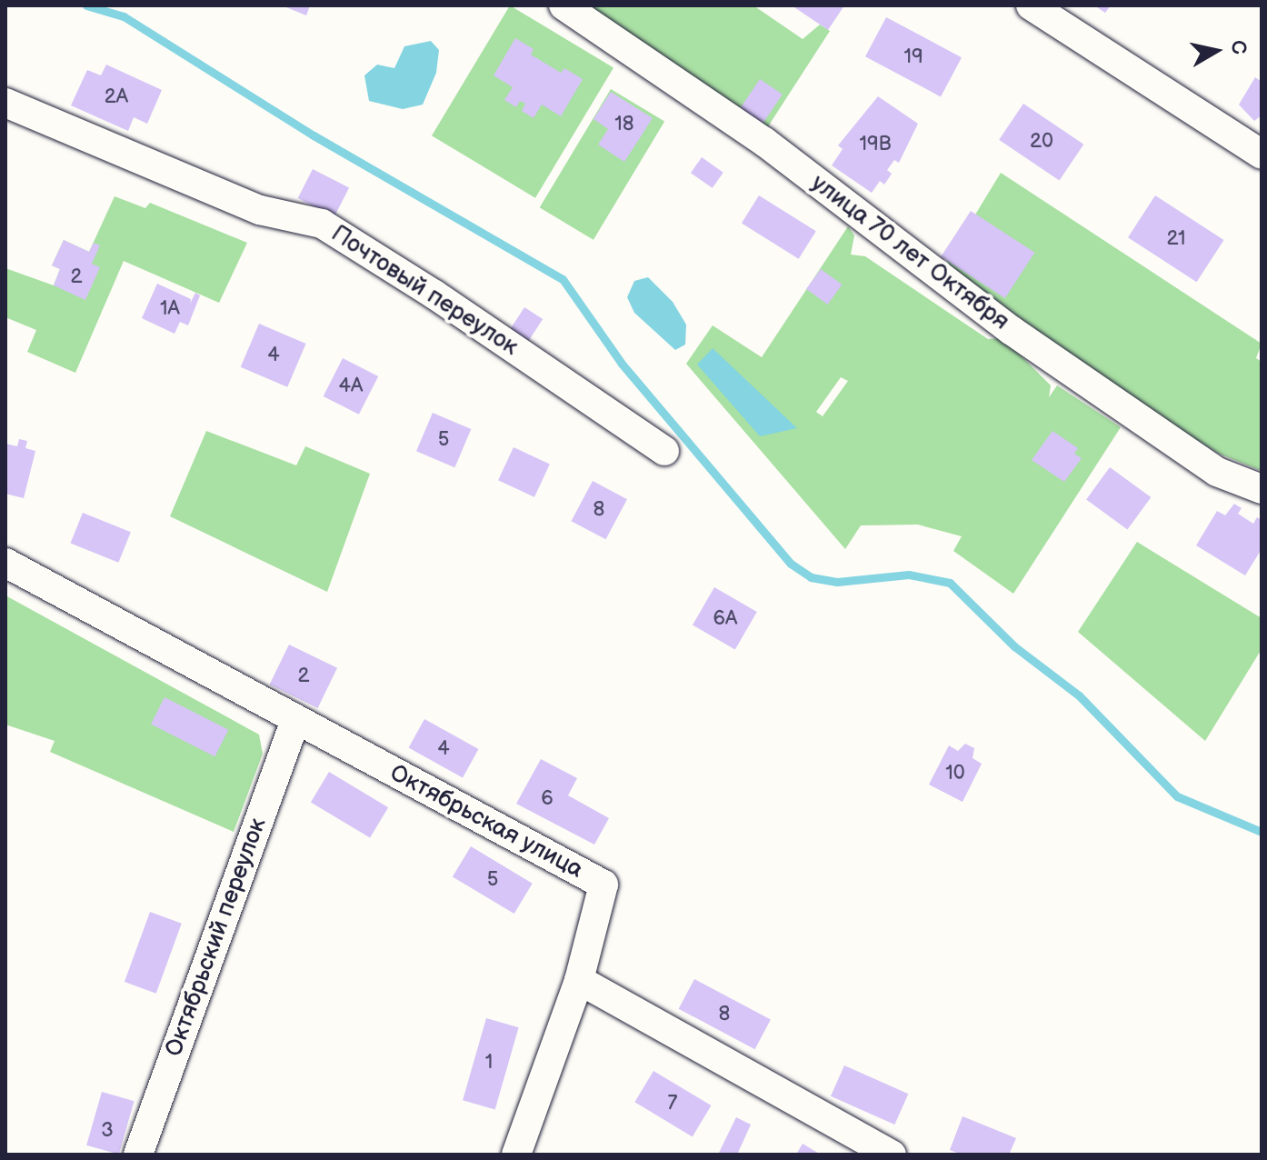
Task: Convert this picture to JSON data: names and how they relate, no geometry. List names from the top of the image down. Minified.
{"streets":{"street":["улица 70 лет Октября","Почтовый переулок","Октябрьская улица","Октябрьский переулок"]},"crossings":[["Октябрьская улица","Октябрьский переулок"]],"house_numbers":["19","2А","18","20","19В","21","2","1А","4","4А","5","8","6А","2","4","10","6","5","8","1","7","3"],"north":"right"}
